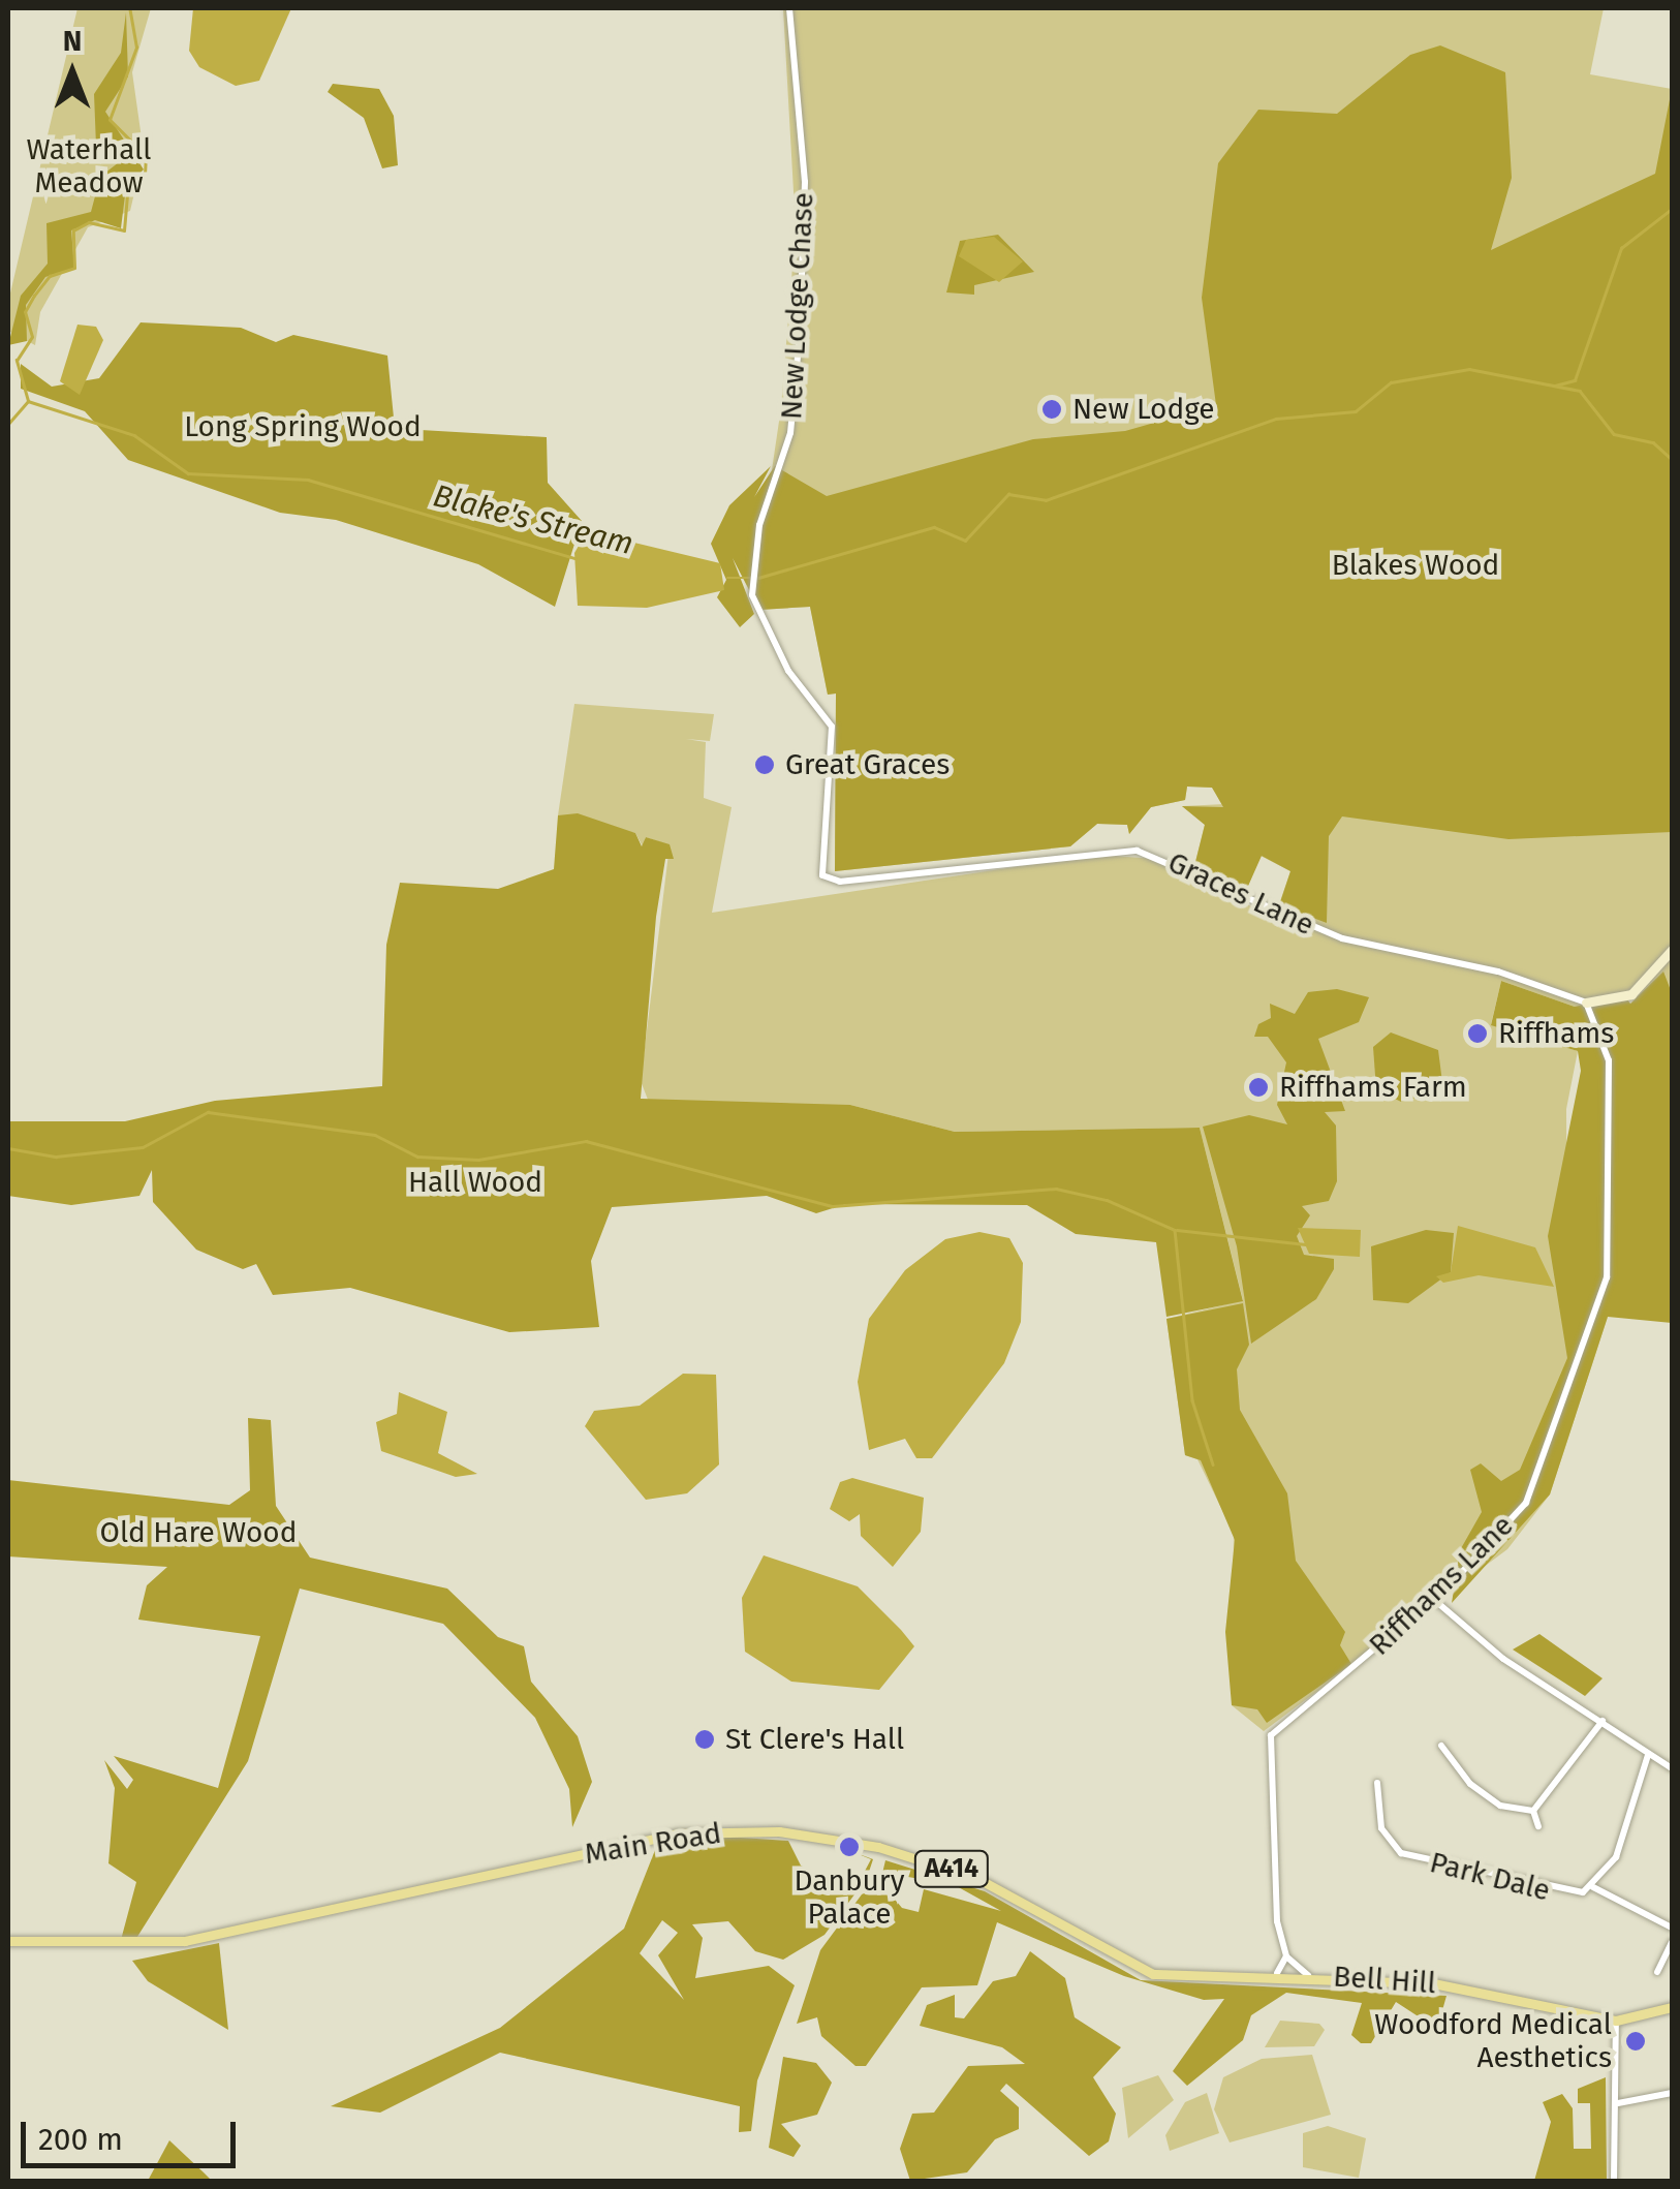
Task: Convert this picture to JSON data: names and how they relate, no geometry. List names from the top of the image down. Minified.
{"streets":{"main road":["Main Road","A414","Bell Hill"],"street":["New Lodge Chase","Graces Lane","Riffhams Lane","Park Dale"]},"crossings":[["New Lodge Chase","Graces Lane"],["Graces Lane","Riffhams Lane"],["Main Road","Bell Hill"]],"water":["Blake's Stream"],"parks":["Waterhall Meadow","Long Spring Wood","Blakes Wood","Hall Wood","Old Hare Wood"],"places":["New Lodge","Great Graces","Riffhams","Riffhams Farm","St Clere's Hall","Danbury Palace","Woodford Medical Aesthetics"],"scale_bar":"200 m","north":"top"}
